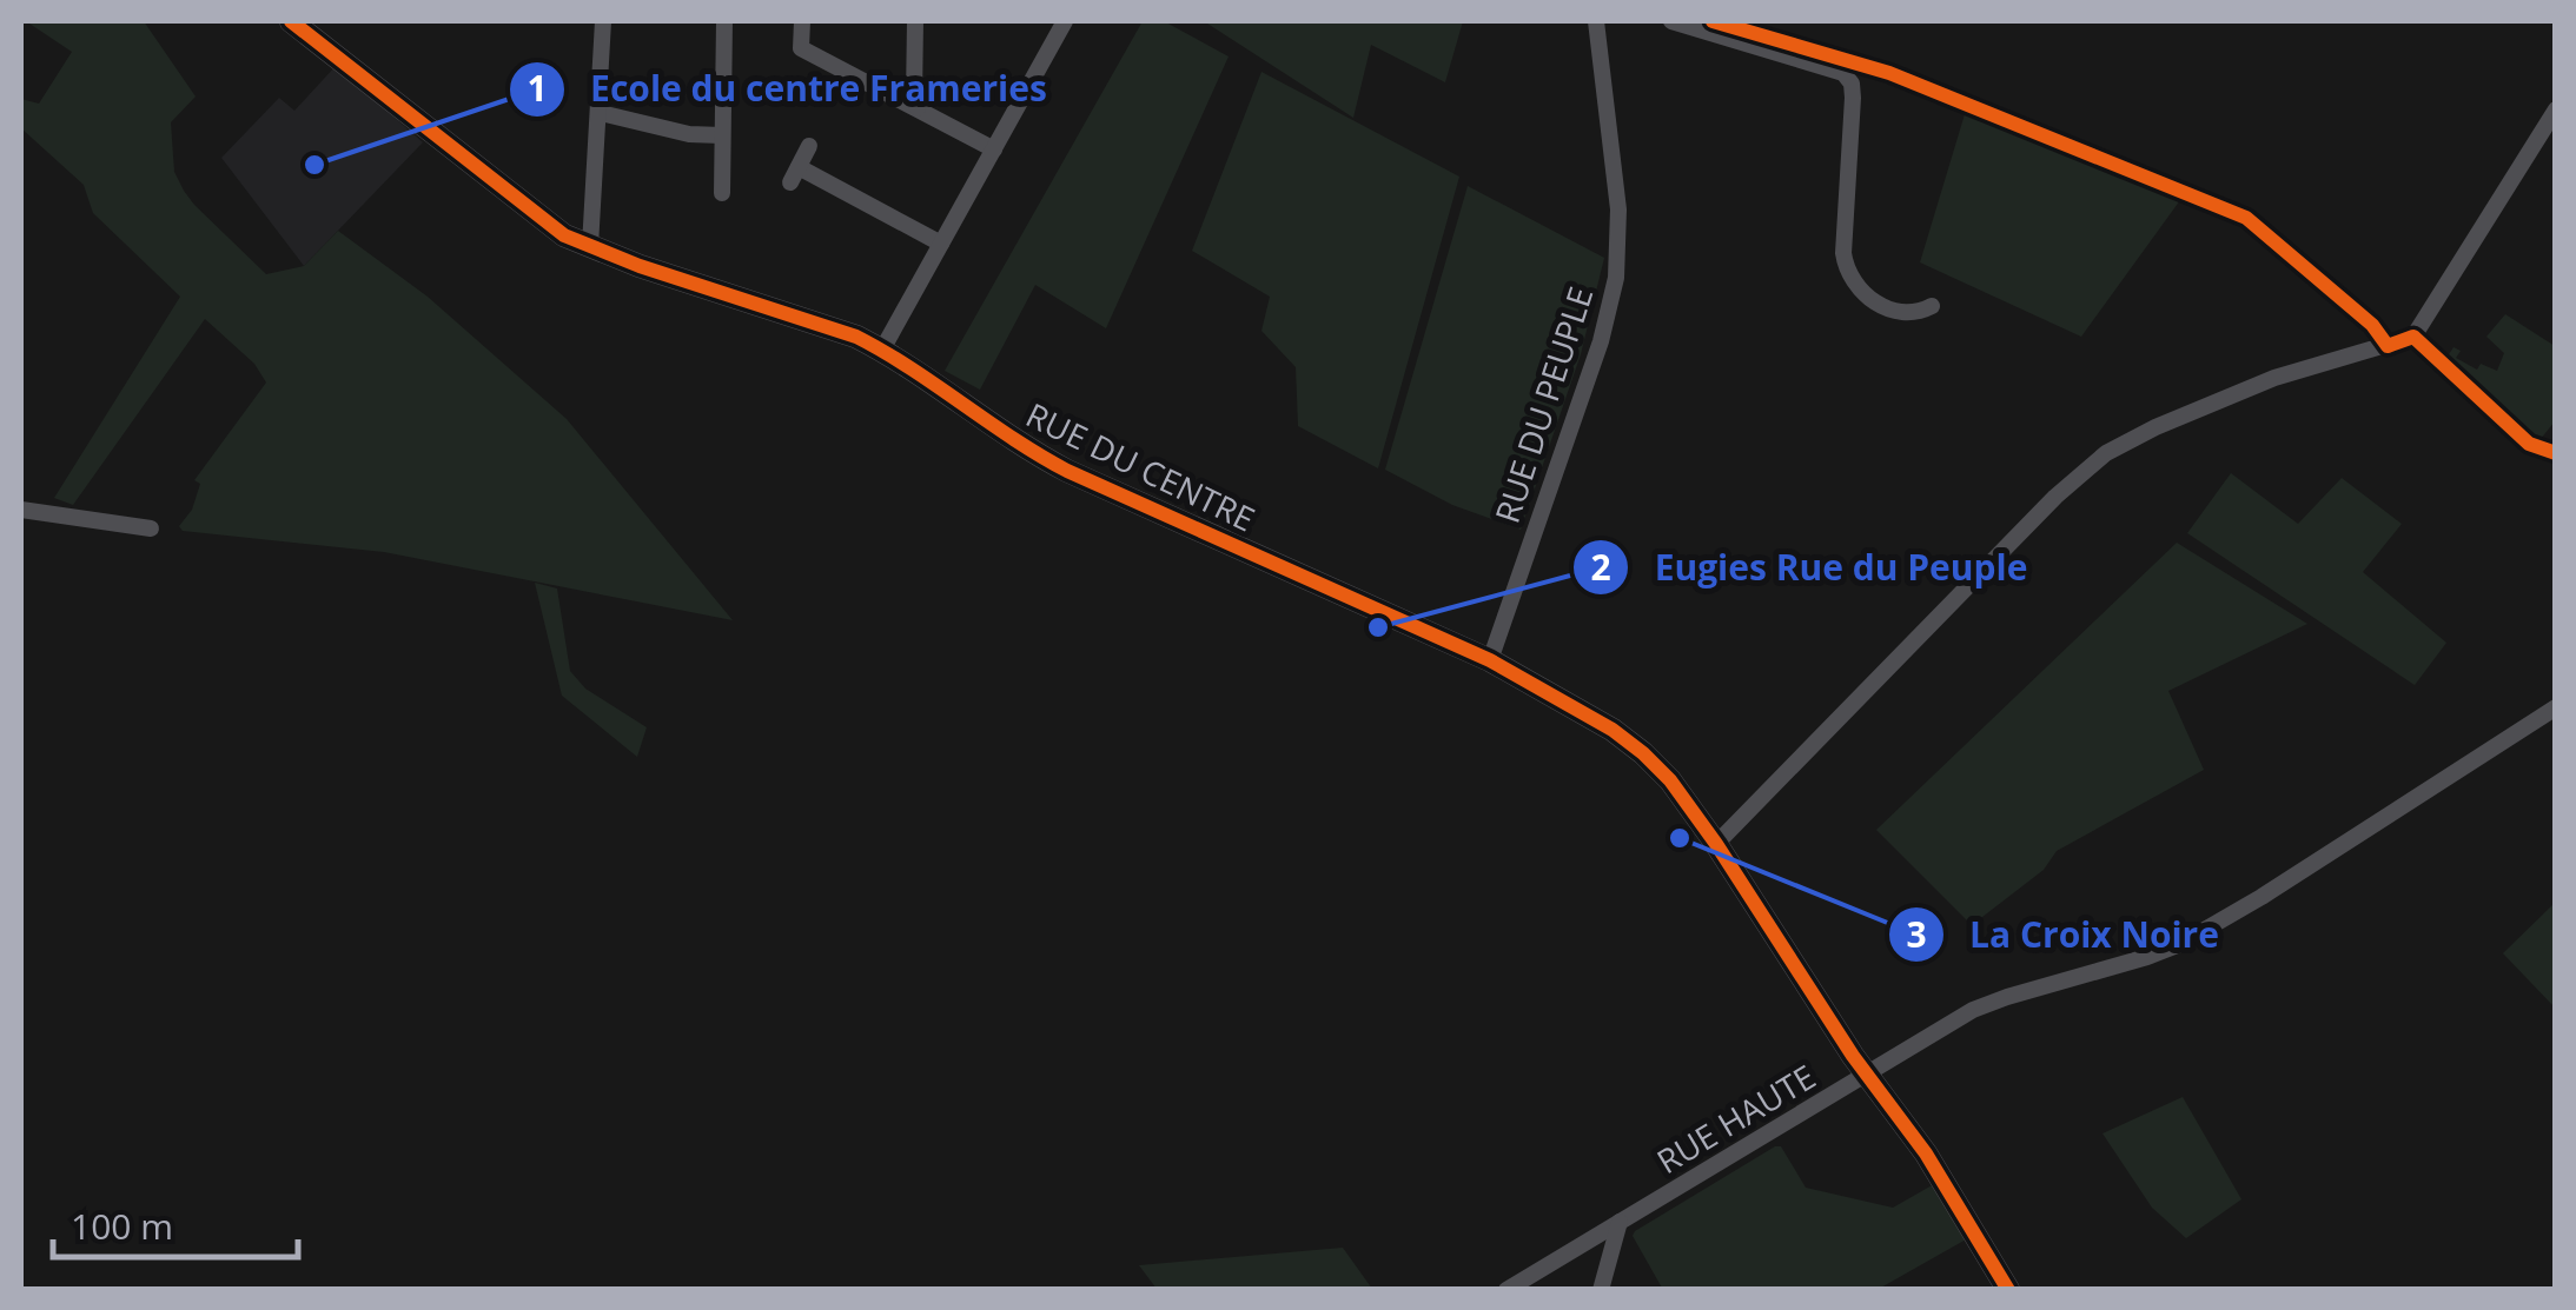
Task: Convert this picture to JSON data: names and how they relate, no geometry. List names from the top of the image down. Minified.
{"streets":{"street":["RUE DU PEUPLE","RUE DU CENTRE","RUE HAUTE"]},"crossings":[["RUE DU PEUPLE","RUE DU CENTRE"],["RUE DU CENTRE","RUE HAUTE"]],"places":["Ecole du centre Frameries","Eugies Rue du Peuple","La Croix Noire"],"scale_bar":"100 m"}
